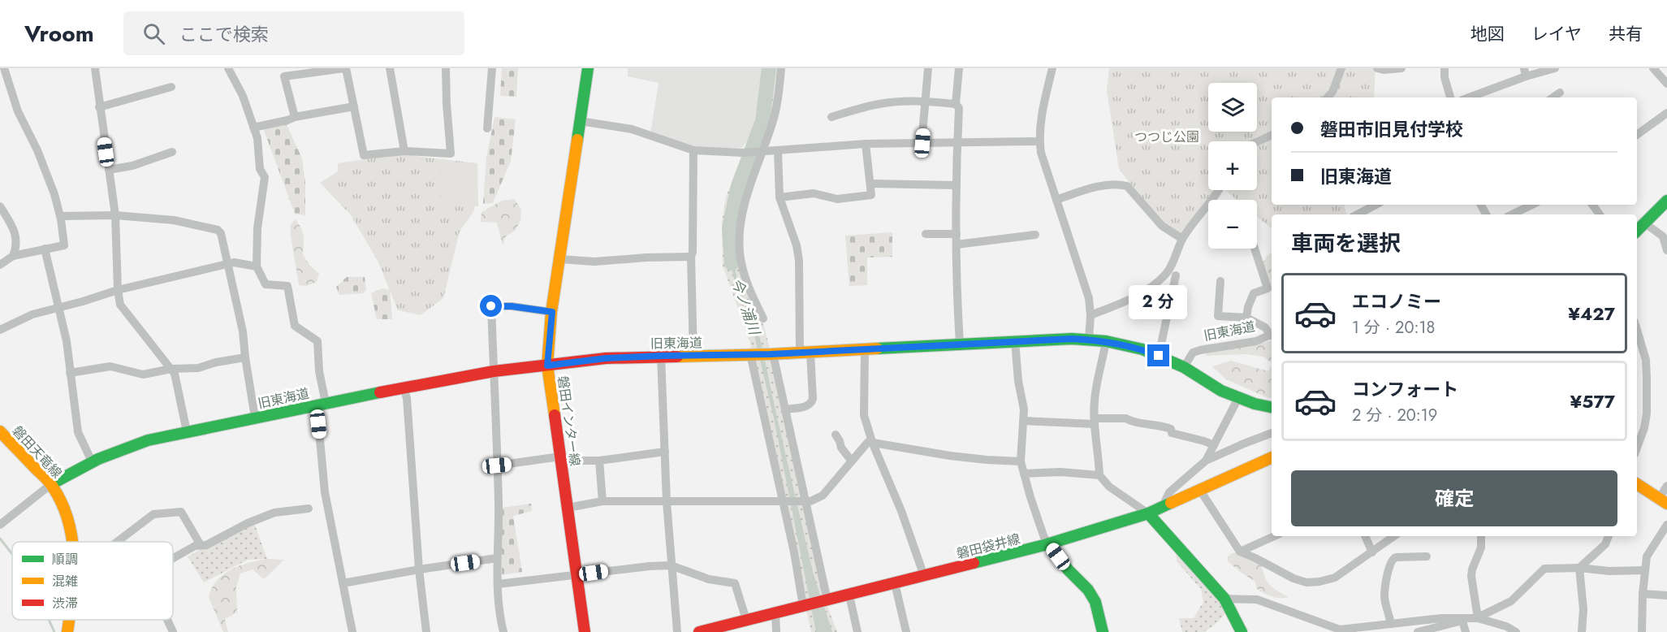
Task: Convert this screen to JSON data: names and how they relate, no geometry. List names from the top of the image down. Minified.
{"streets":{"main road":["旧東海道","磐田インター線","磐田天竜線","磐田袋井線"]},"crossings":[["旧東海道","磐田インター線"],["旧東海道","磐田天竜線"]],"water":["今ノ浦川"],"parks":["つつじ公園"],"legend":["順調","混雑","渋滞"],"page":{"header":"Vroom","search":"ここで検索","nav":["地図","レイヤ","共有"],"map_buttons":["+","−"],"banner":["磐田市旧見付学校","旧東海道"],"heading":"車両を選択","list":[{"name":"エコノミー","note":"1 分 · 20:18","value":"¥427"},{"name":"コンフォート","note":"2 分 · 20:19","value":"¥577"}],"bubble":"2 分","buttons":"確定"}}
